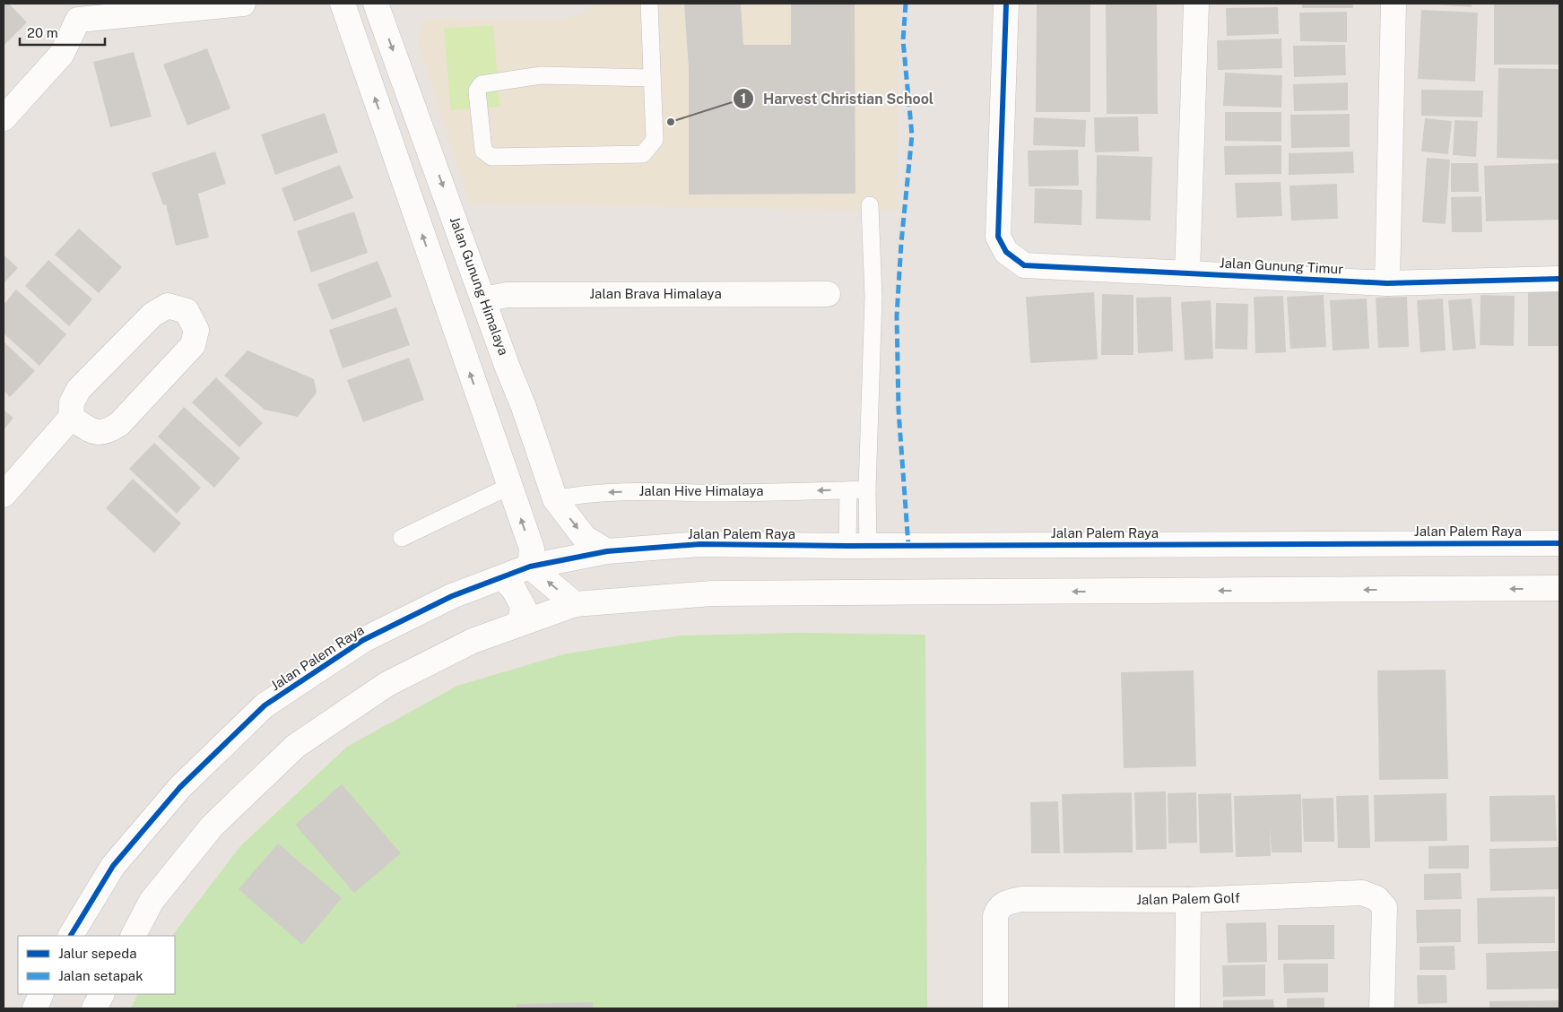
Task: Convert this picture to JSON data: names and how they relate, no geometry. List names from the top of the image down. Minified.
{"streets":{"street":["Jalan Gunung Timur","Jalan Gunung Himalaya","Jalan Brava Himalaya","Jalan Palem Raya","Jalan Palem Golf"],"lane":["Jalan Hive Himalaya"]},"crossings":[["Jalan Gunung Himalaya","Jalan Brava Himalaya"],["Jalan Gunung Himalaya","Jalan Hive Himalaya"],["Jalan Gunung Himalaya","Jalan Palem Raya"]],"one_way":["Jalan Hive Himalaya"],"places":["Harvest Christian School"],"legend":["Jalur sepeda","Jalan setapak"],"scale_bar":"20 m"}
